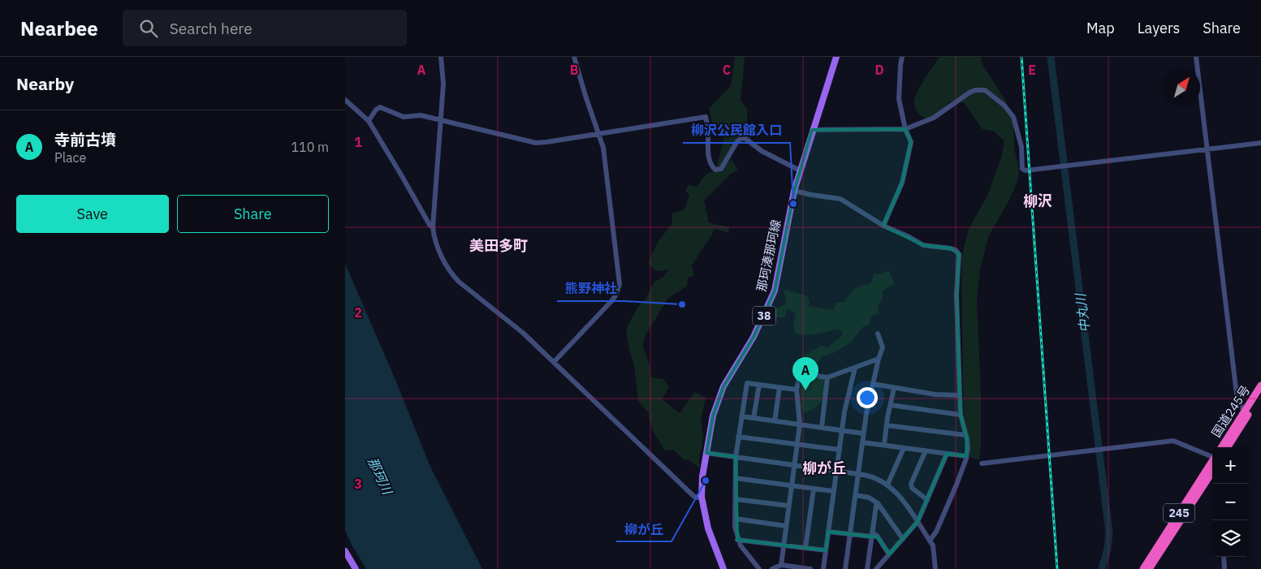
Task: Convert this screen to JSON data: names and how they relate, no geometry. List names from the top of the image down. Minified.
{"streets":{"highway":["国道245号","245"],"main road":["那珂湊那珂線","38"]},"districts":["柳沢","美田多町","柳が丘"],"water":["中丸川","那珂川"],"places":["柳沢公民館入口","熊野神社","柳が丘"],"north":"top right","page":{"header":"Nearbee","search":"Search here","nav":["Map","Layers","Share"],"heading":"Nearby","list":[{"mark":"A","name":"寺前古墳","note":"Place","value":"110 m"}],"buttons":["Save","Share"],"pins":"A","map_buttons":["+","−"]},"grid":{"columns":["A","B","C","D","E"],"rows":["1","2","3"]}}
